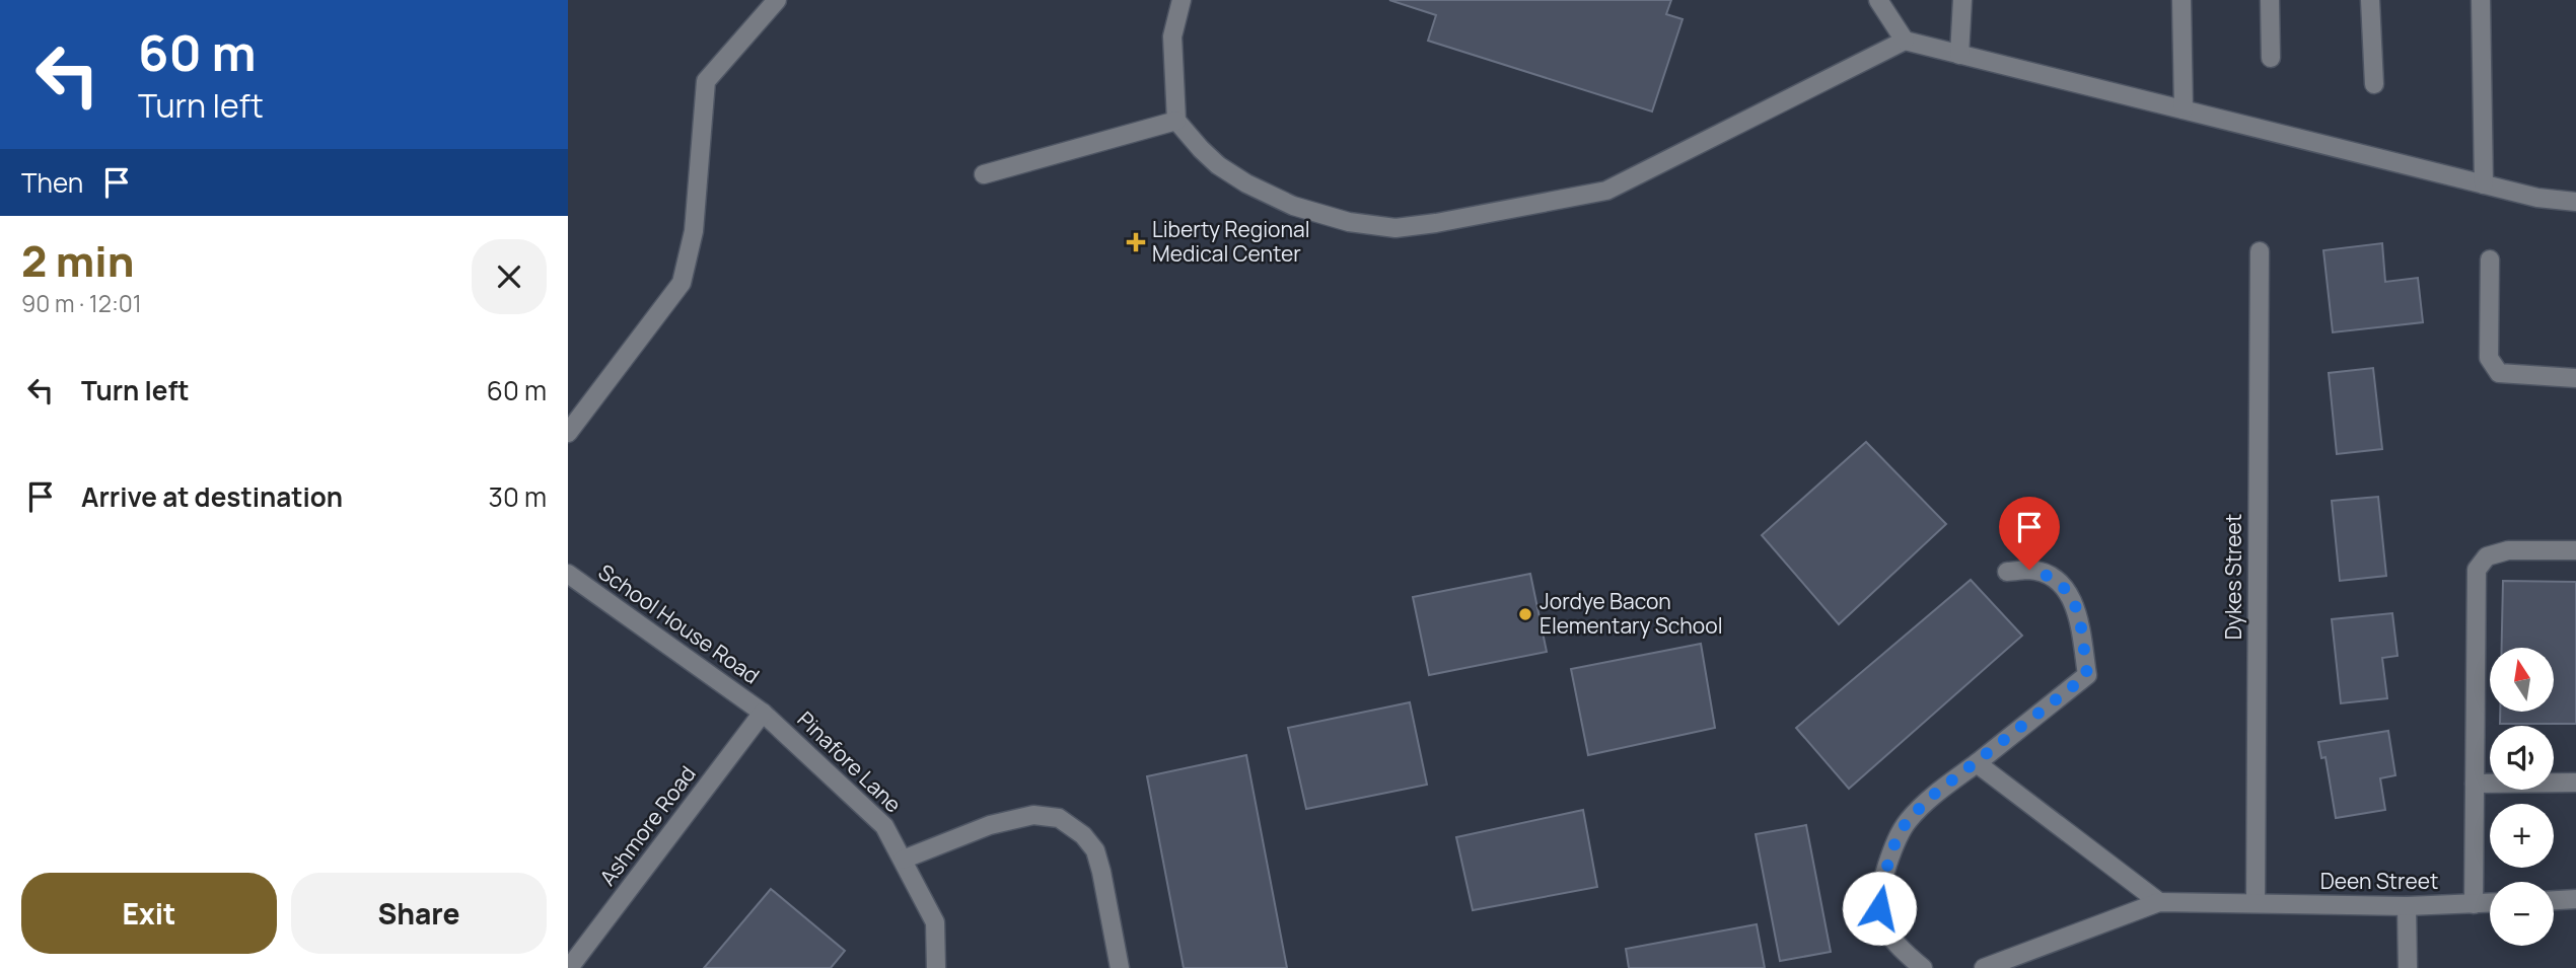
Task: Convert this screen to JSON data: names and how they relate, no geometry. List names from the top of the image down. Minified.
{"streets":{"street":["Dykes Street","School House Road","Pinafore Lane","Ashmore Road","Deen Street"]},"crossings":[["Dykes Street","Deen Street"],["School House Road","Pinafore Lane"],["School House Road","Ashmore Road"],["Pinafore Lane","Ashmore Road"]],"places":{"health":["Liberty Regional Medical Center"],"other":["Jordye Bacon Elementary School"]},"north":"top","page":{"turn":["60 m","Turn left"],"then":"Then","heading":["2 min","90 m · 12:01"],"list":[{"name":"Turn left","value":"60 m"},{"name":"Arrive at destination","value":"30 m"}],"map_buttons":["+","−"],"buttons":["Exit","Share"]}}
